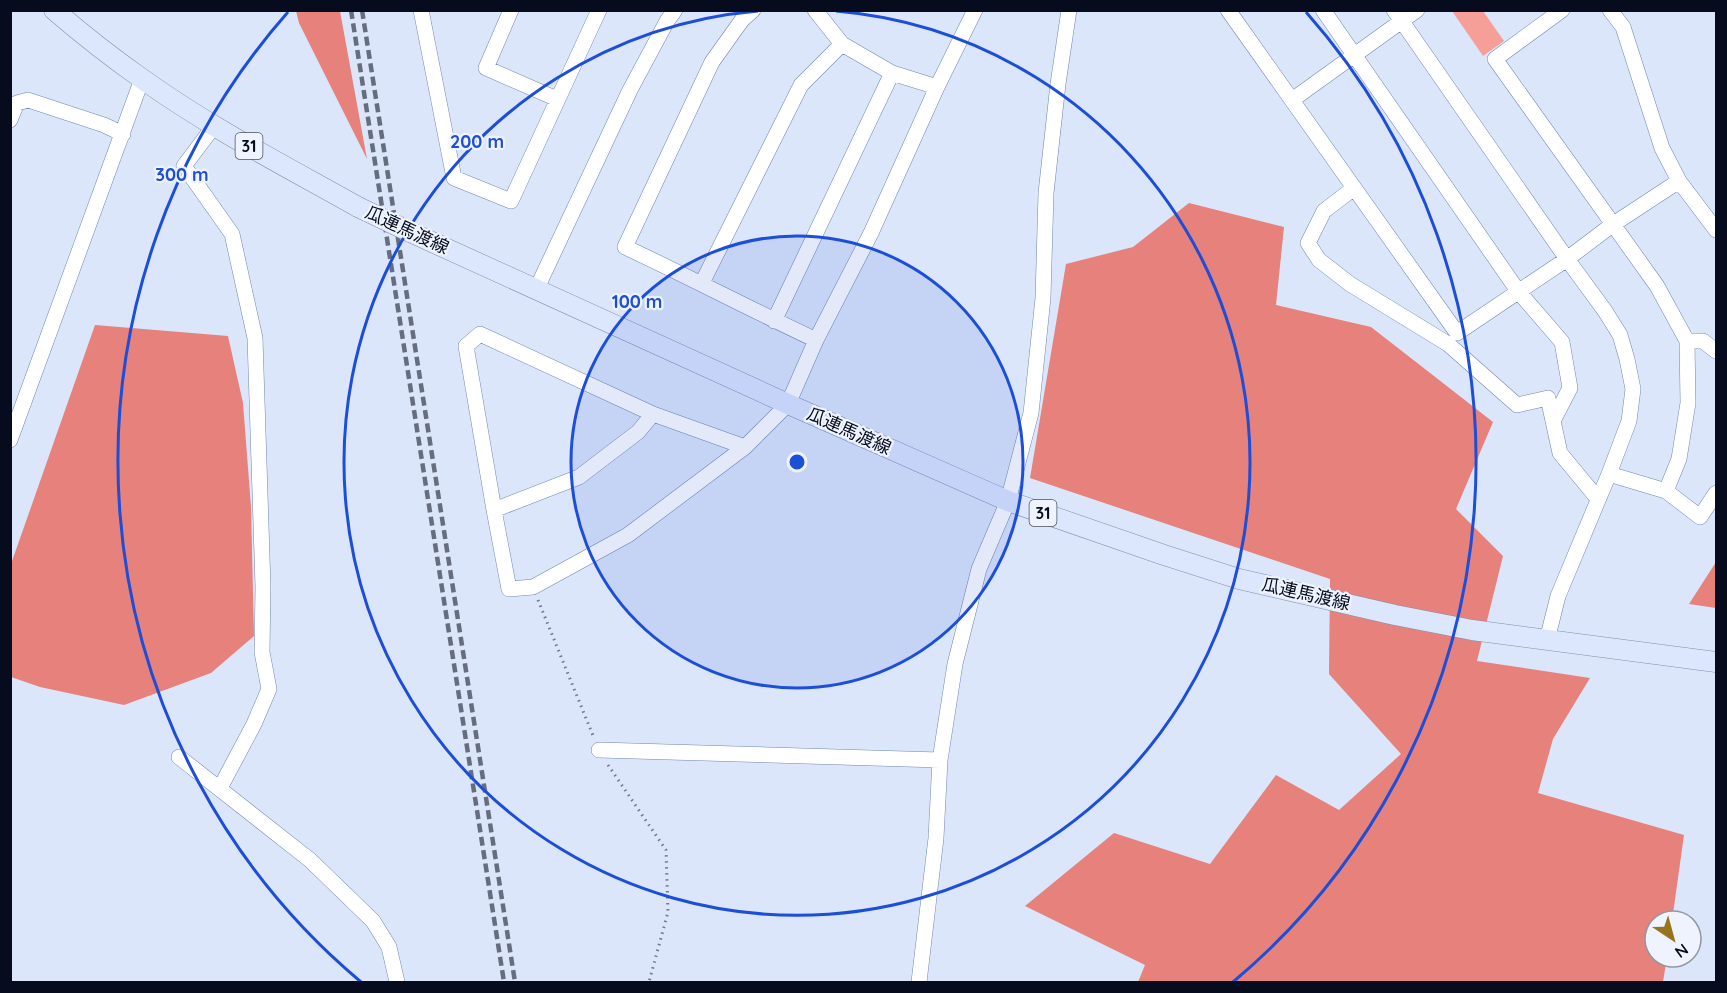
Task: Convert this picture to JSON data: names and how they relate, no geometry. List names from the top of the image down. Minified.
{"streets":{"main road":["31","瓜連馬渡線"]},"north":"bottom right","rings":["200 m","300 m","100 m"]}
